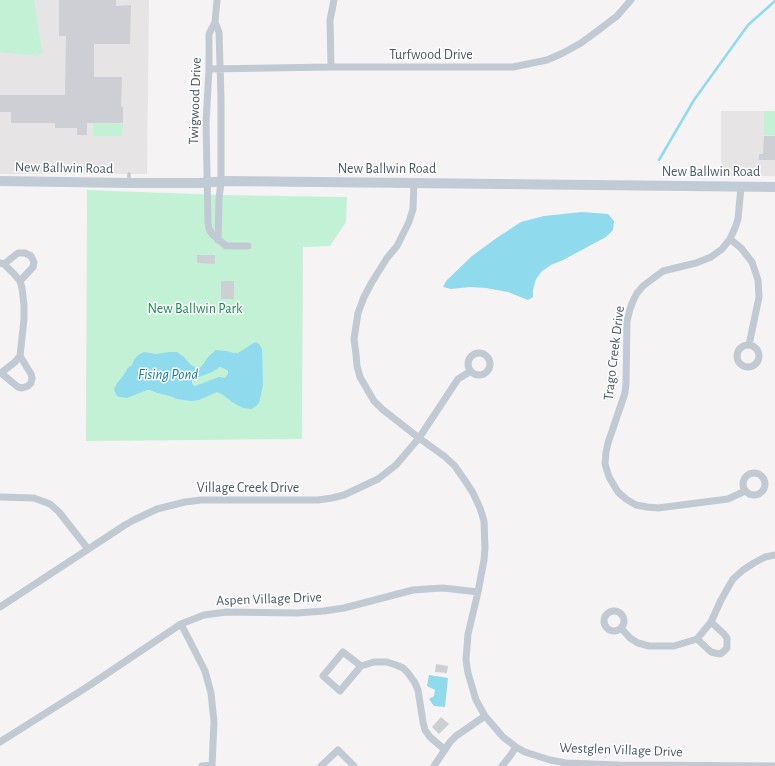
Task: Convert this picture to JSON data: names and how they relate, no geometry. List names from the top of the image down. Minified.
{"streets":{"main road":["New Ballwin Road"],"street":["Turfwood Drive","Twigwood Drive","Trago Creek Drive","Village Creek Drive","Aspen Village Drive","Westglen Village Drive"]},"crossings":[["Turfwood Drive","Twigwood Drive"],["Twigwood Drive","New Ballwin Road"],["New Ballwin Road","Trago Creek Drive"],["New Ballwin Road","Westglen Village Drive"],["Village Creek Drive","Westglen Village Drive"],["Aspen Village Drive","Westglen Village Drive"]],"water":["Fising Pond"],"parks":["New Ballwin Park"]}
